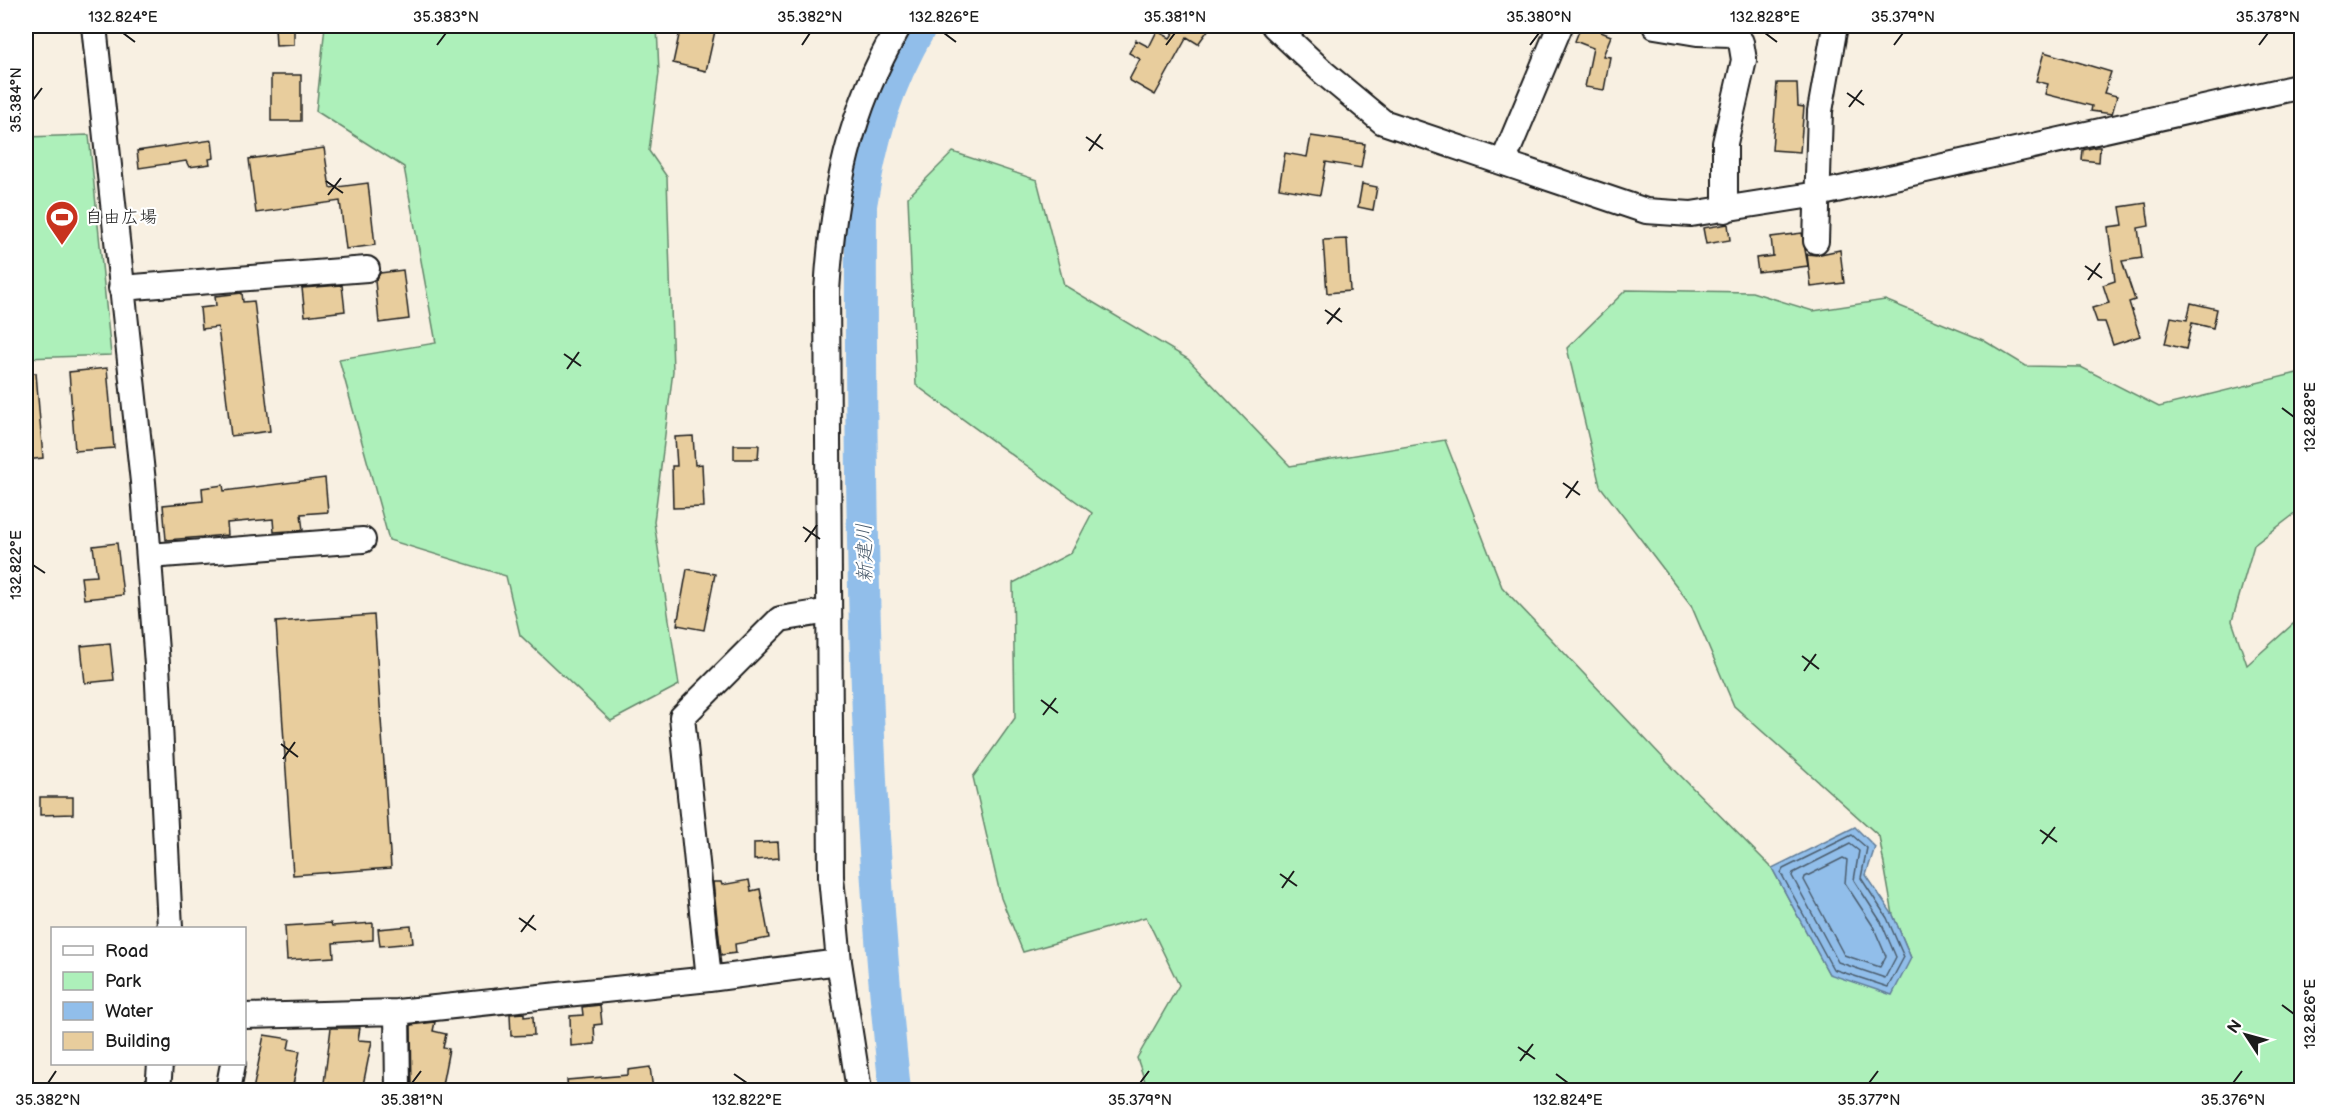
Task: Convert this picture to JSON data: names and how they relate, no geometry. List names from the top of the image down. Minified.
{"water":["新建川"],"places":{"sports":["自由広場"]},"legend":["Road","Park","Water","Building"],"north":"top left","coordinates":["132.824°E","35.383°N","35.382°N","132.826°E","35.381°N","35.380°N","132.828°E","35.379°N","35.378°N","35.384°N","132.822°E","35.377°N","35.376°N"]}
